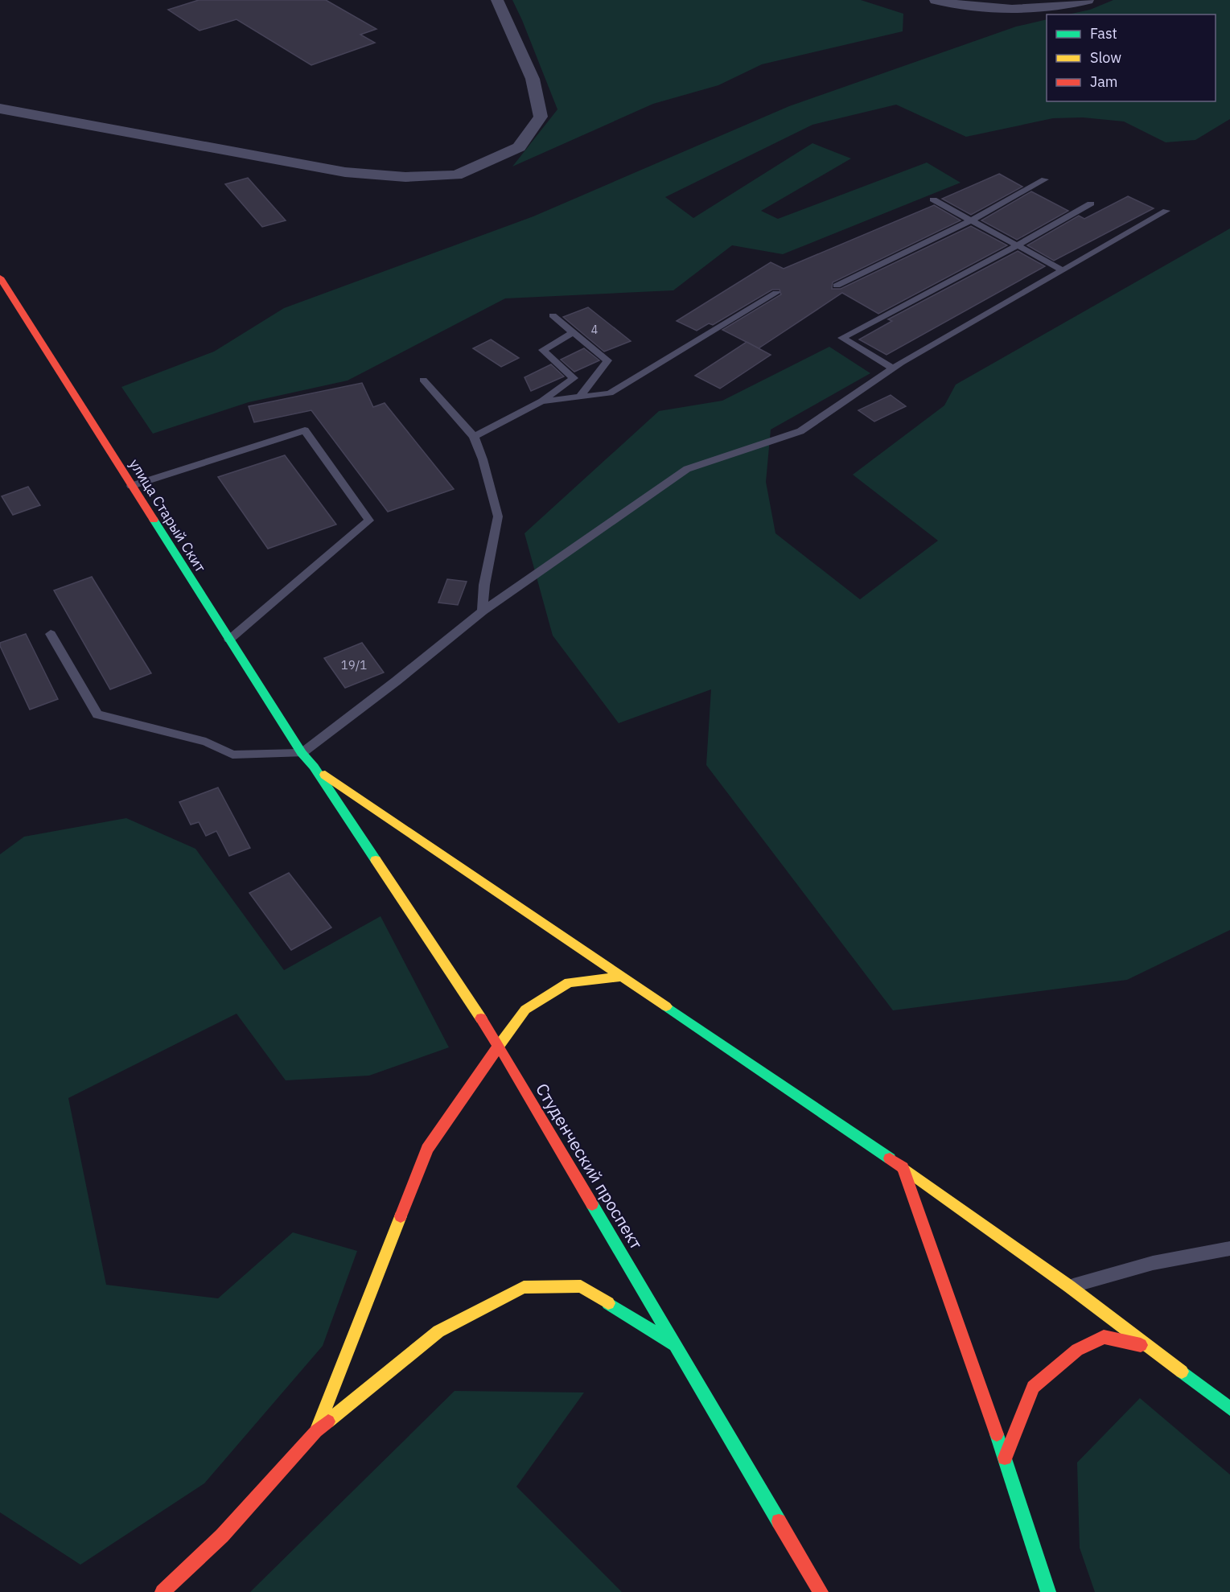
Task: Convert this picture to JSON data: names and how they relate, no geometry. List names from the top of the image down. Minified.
{"streets":{"main road":["улица Старый Скит","Студенческий проспект"]},"crossings":[["улица Старый Скит","Студенческий проспект"]],"house_numbers":["4","19/1"],"legend":["Fast","Slow","Jam"]}
